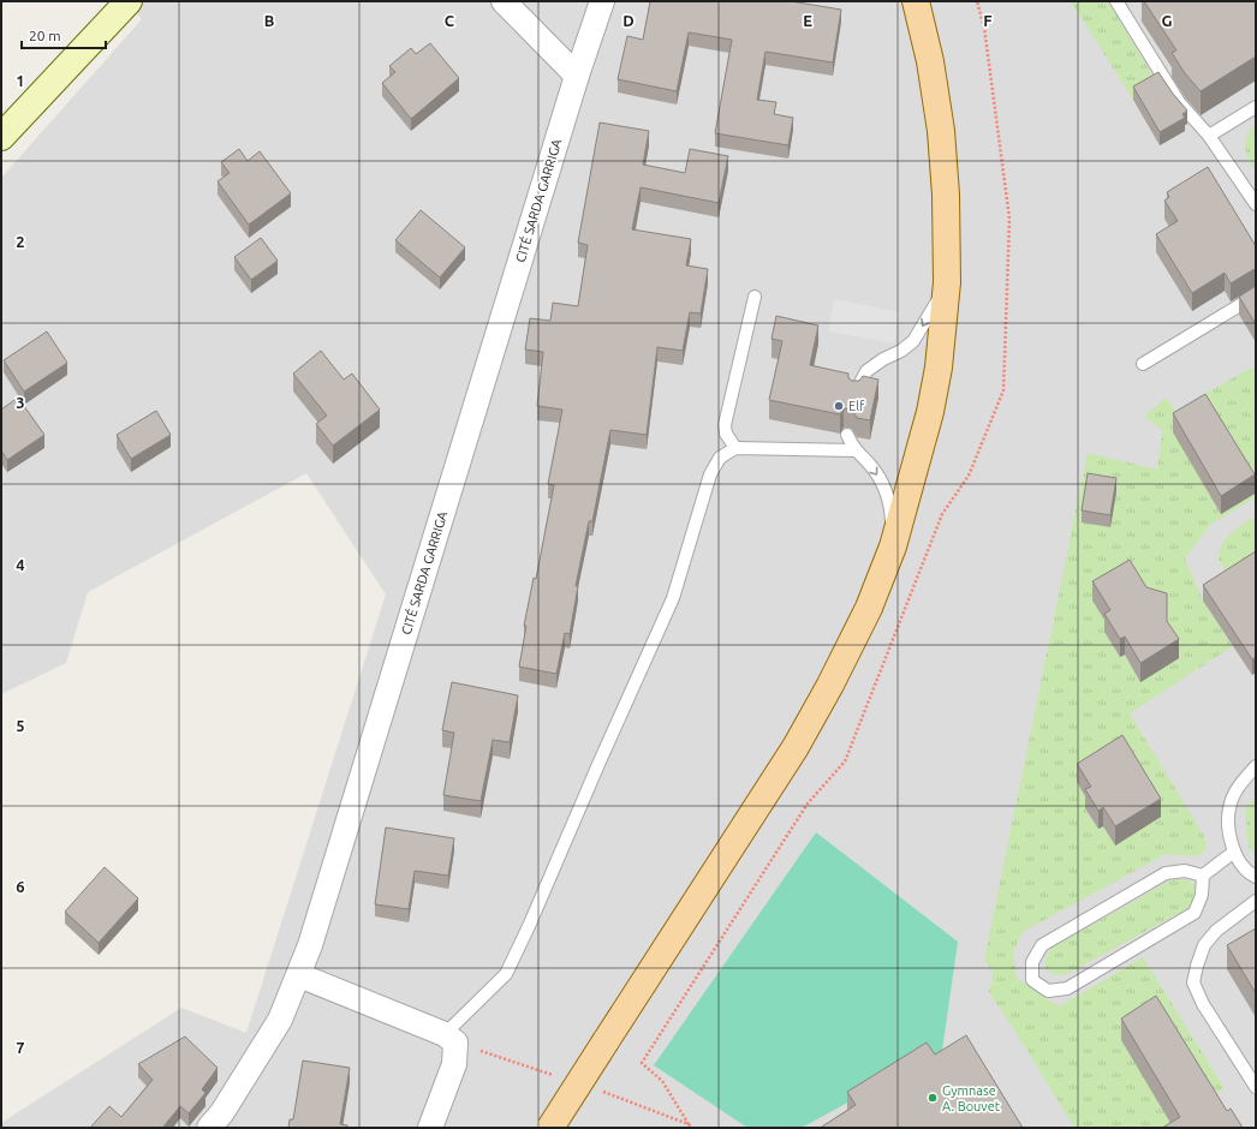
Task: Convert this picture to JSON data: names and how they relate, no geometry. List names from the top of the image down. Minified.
{"streets":{"street":["CITÉ SARDA GARRIGA"]},"places":["Elf","Gymnase A. Bouvet"],"scale_bar":"20 m","grid":{"columns":["B","C","D","E","F","G"],"rows":["1","2","3","4","5","6","7"]}}
